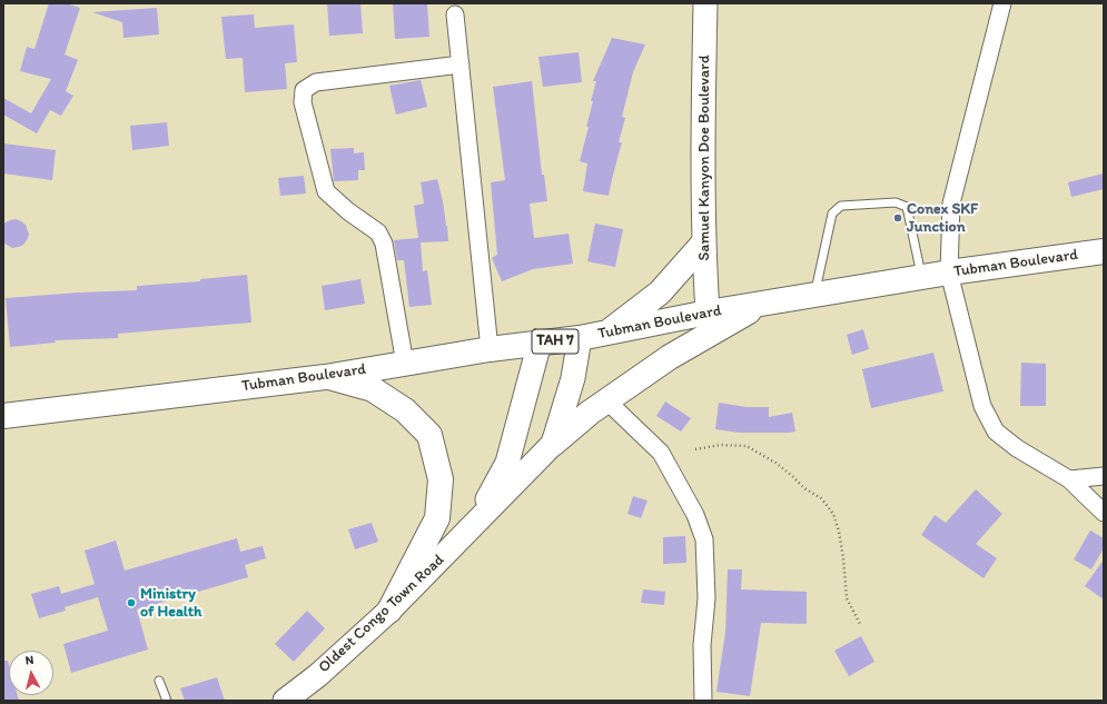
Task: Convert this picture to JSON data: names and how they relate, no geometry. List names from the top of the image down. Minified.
{"streets":{"highway":["Tubman Boulevard","TAH 7"],"street":["Samuel Kanyon Doe Boulevard","Oldest Congo Town Road"]},"crossings":[["Samuel Kanyon Doe Boulevard","Tubman Boulevard"]],"places":["Conex SKF Junction","Ministry of Health"],"north":"top"}
